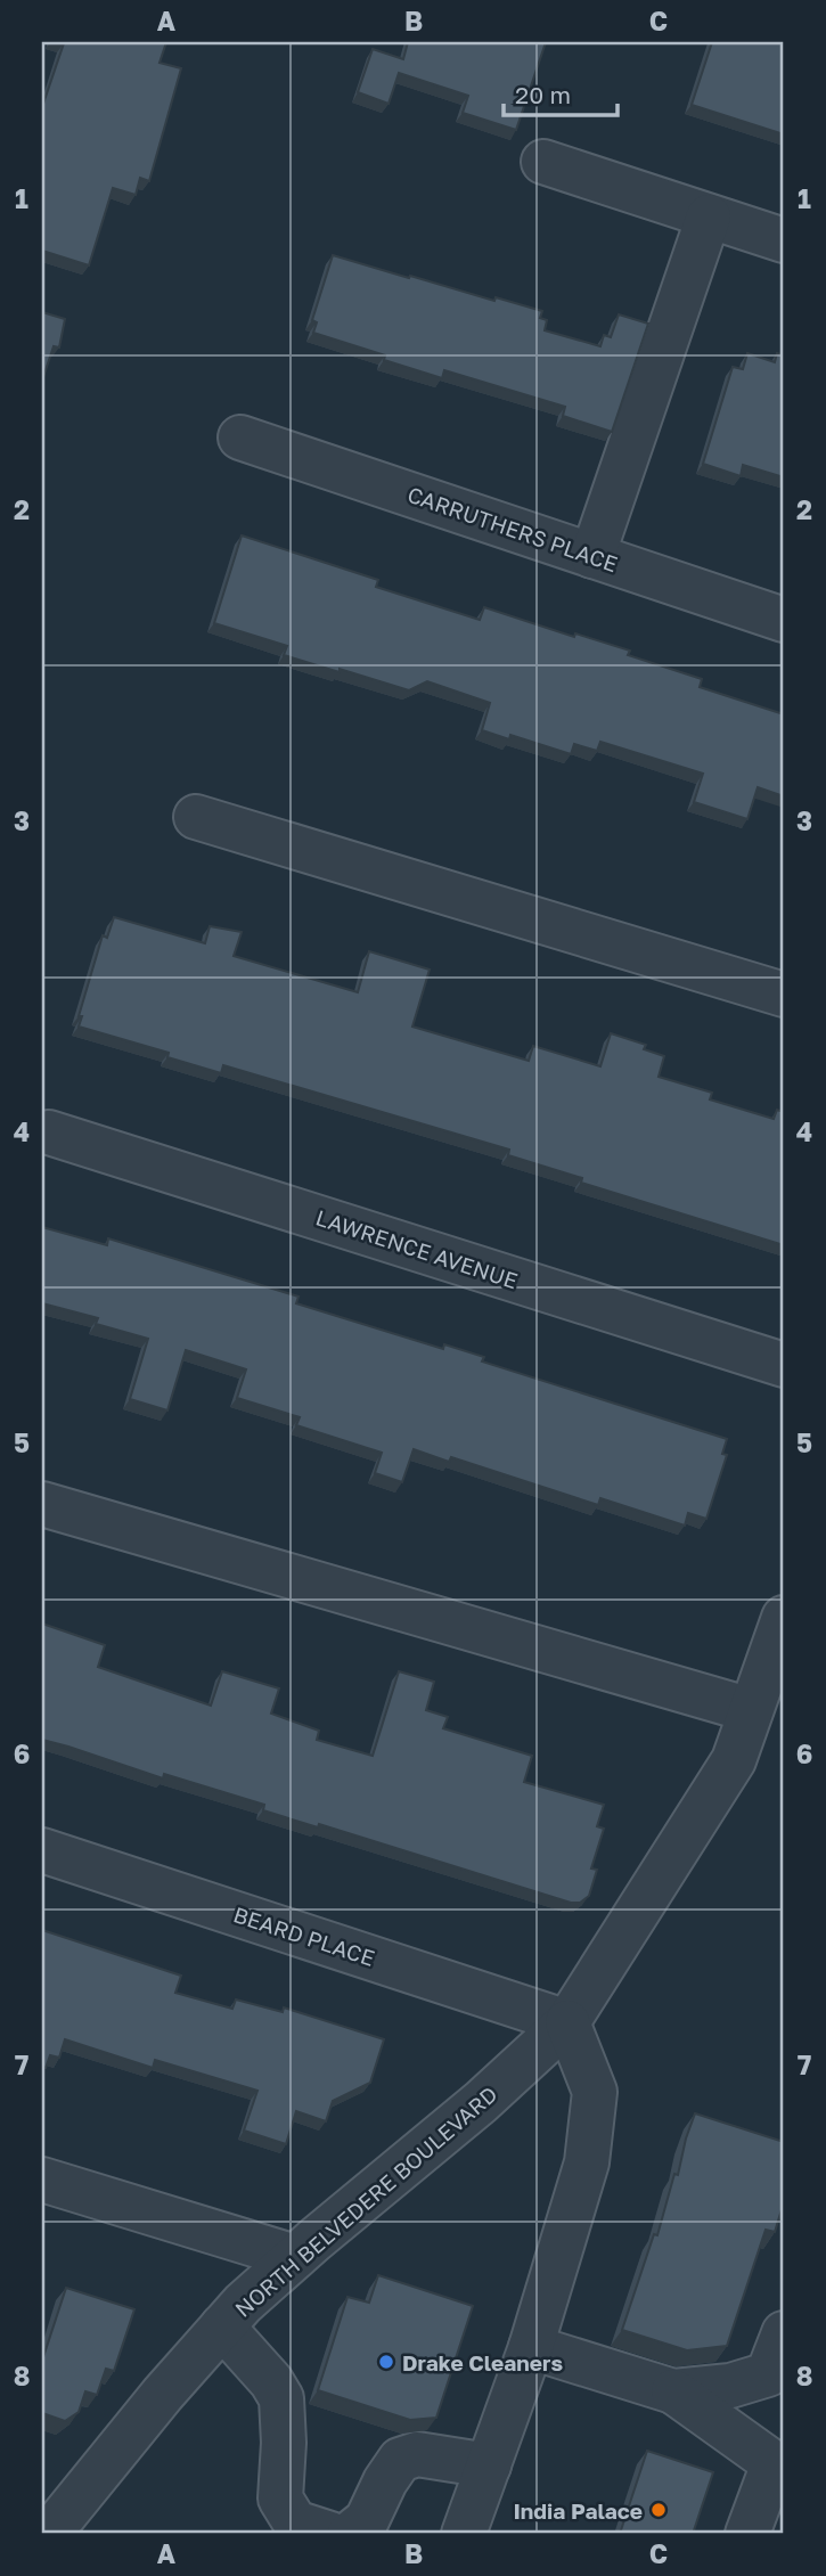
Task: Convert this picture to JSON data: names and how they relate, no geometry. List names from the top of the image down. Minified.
{"streets":{"street":["CARRUTHERS PLACE","LAWRENCE AVENUE","BEARD PLACE","NORTH BELVEDERE BOULEVARD"]},"crossings":[["BEARD PLACE","NORTH BELVEDERE BOULEVARD"]],"places":["Drake Cleaners","India Palace"],"scale_bar":"20 m","grid":{"columns":["A","B","C"],"rows":["1","2","3","4","5","6","7","8"]}}
